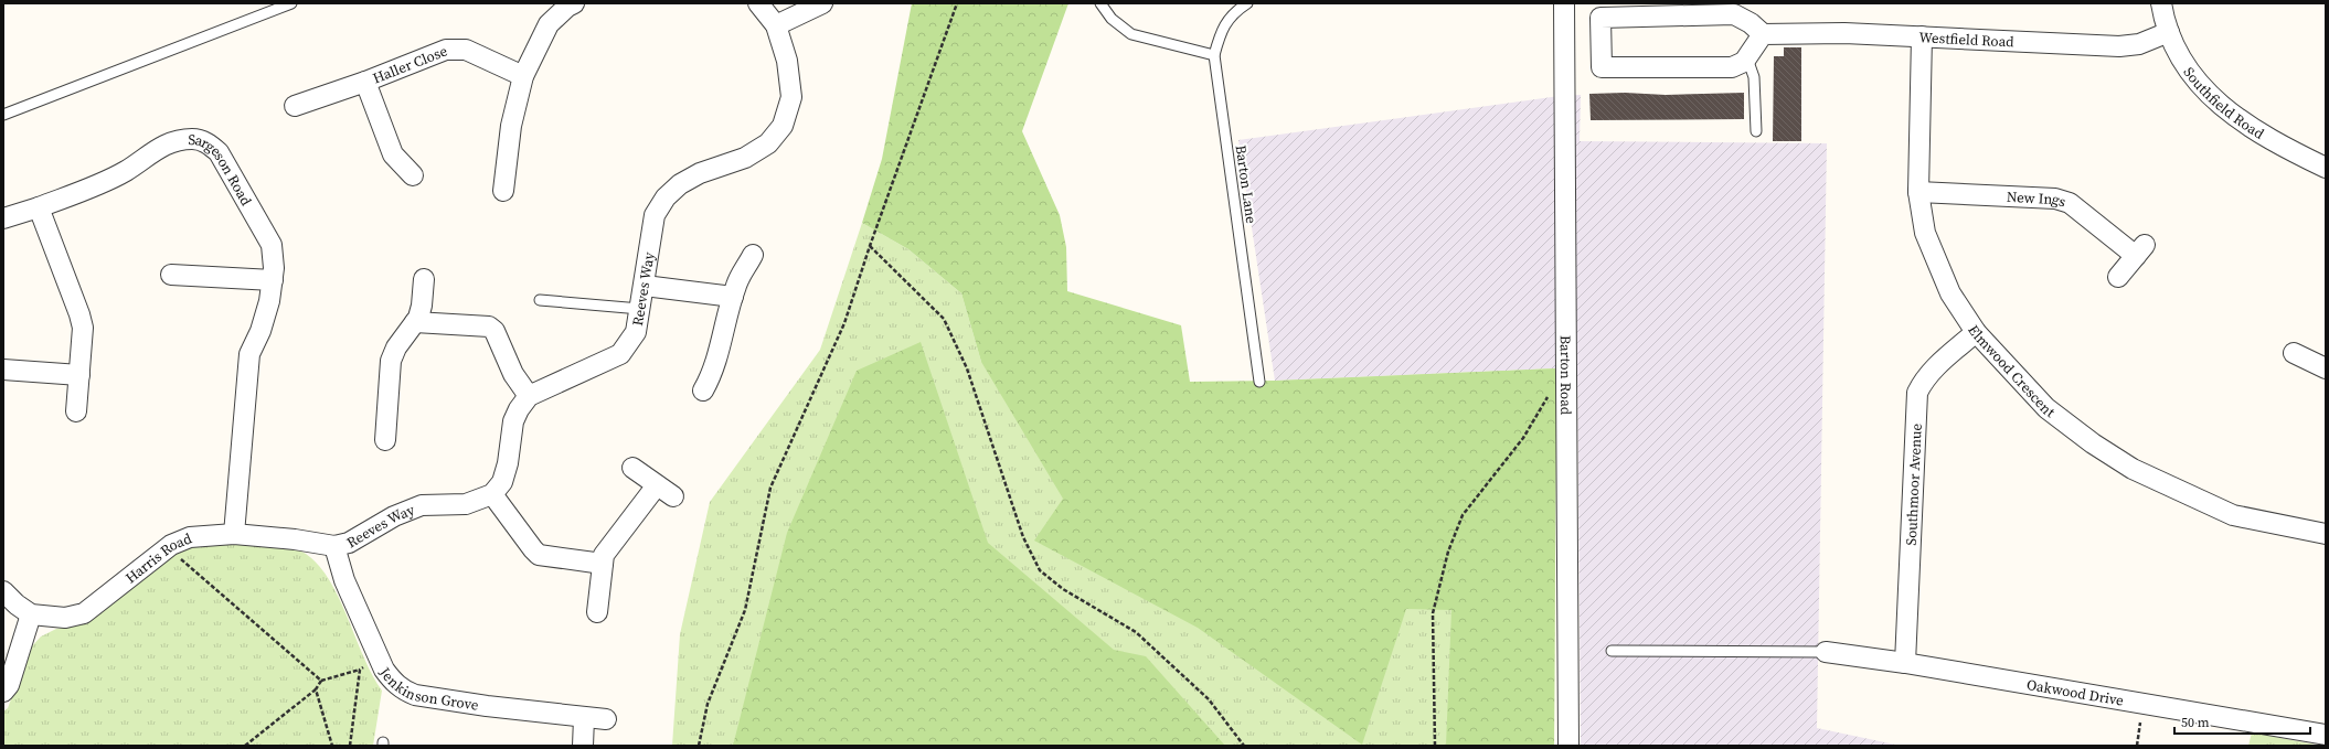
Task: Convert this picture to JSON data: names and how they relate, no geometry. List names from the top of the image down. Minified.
{"streets":{"street":["Westfield Road","Haller Close","Southfield Road","Sargeson Road","New Ings","Reeves Way","Elmwood Crescent","Barton Road","Southmoor Avenue","Harris Road","Jenkinson Grove","Oakwood Drive"],"lane":["Barton Lane"]},"crossings":[["Westfield Road","Southfield Road"],["Westfield Road","Elmwood Crescent"],["Sargeson Road","Harris Road"],["New Ings","Elmwood Crescent"],["Reeves Way","Harris Road"],["Reeves Way","Jenkinson Grove"],["Elmwood Crescent","Southmoor Avenue"],["Southmoor Avenue","Oakwood Drive"],["Harris Road","Jenkinson Grove"]],"scale_bar":"50 m"}
